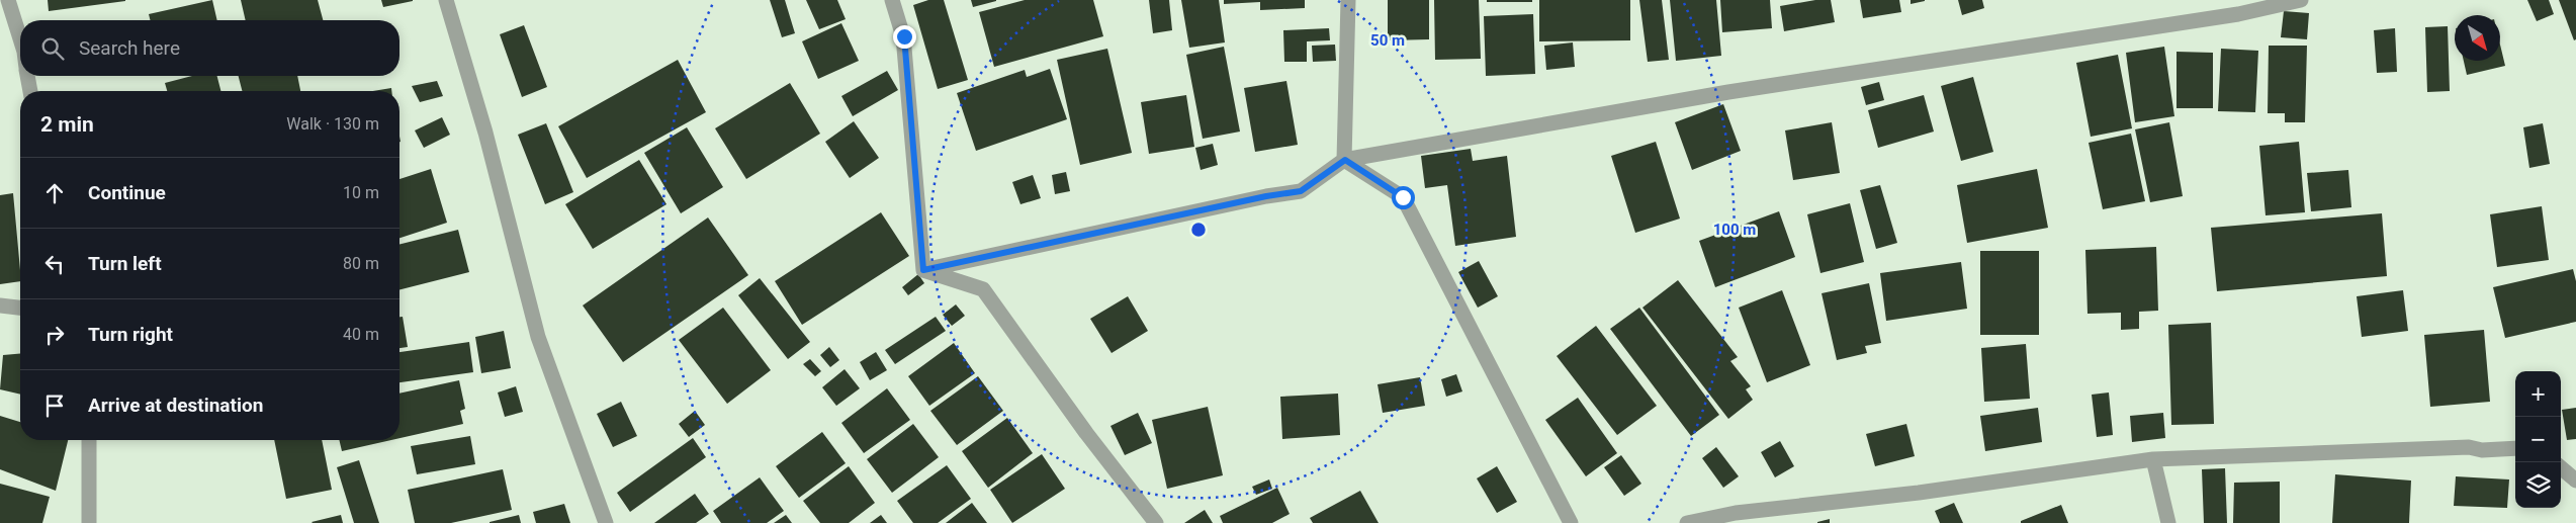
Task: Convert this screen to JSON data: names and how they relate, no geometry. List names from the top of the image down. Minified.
{"north":"bottom right","page":{"search":"Search here","heading":["2 min","Walk · 130 m"],"list":[["Continue","10 m"],["Turn left","80 m"],["Turn right","40 m"],"Arrive at destination"],"map_buttons":["+","−"]},"rings":["50 m","100 m"]}
